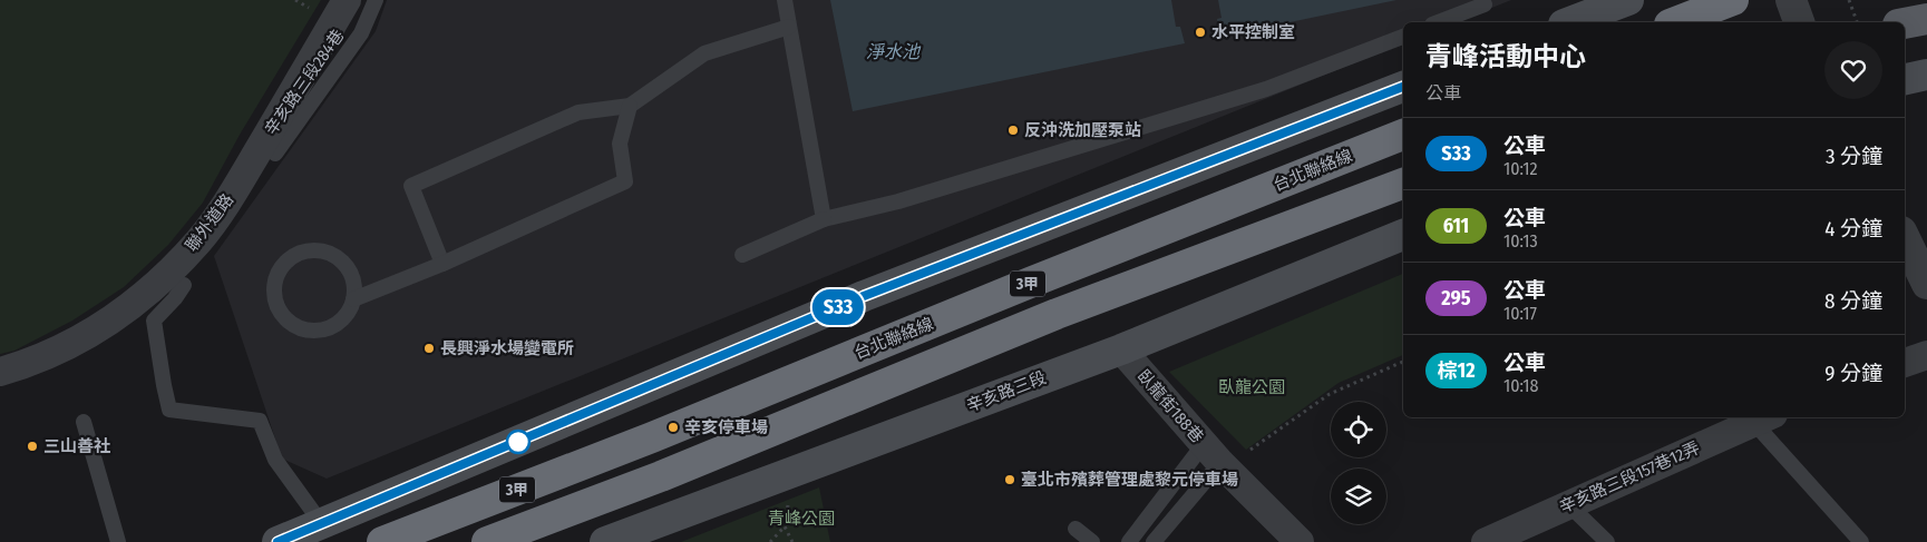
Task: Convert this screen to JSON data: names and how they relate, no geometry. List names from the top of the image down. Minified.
{"streets":{"highway":["台北聯絡線","3甲"],"main road":["辛亥路三段"],"street":["聯外道路","臥龍街188巷","辛亥路三段157巷12弄"],"lane":["辛亥路三段284巷"]},"crossings":[["辛亥路三段","臥龍街188巷"]],"water":["淨水池"],"parks":["臥龍公園","青峰公園"],"places":["水平控制室","反沖洗加壓泵站","長興淨水場變電所","辛亥停車場","三山善社","臺北市殯葬管理處黎元停車場"],"lines":["bus line S33"],"page":{"on_map":"S33","heading":["青峰活動中心","公車"],"list":[{"mark":"S33","name":"公車","note":"10:12","value":"3 分鐘"},{"mark":"611","name":"公車","note":"10:13","value":"4 分鐘"},{"mark":"295","name":"公車","note":"10:17","value":"8 分鐘"},{"mark":"棕12","name":"公車","note":"10:18","value":"9 分鐘"}]}}
